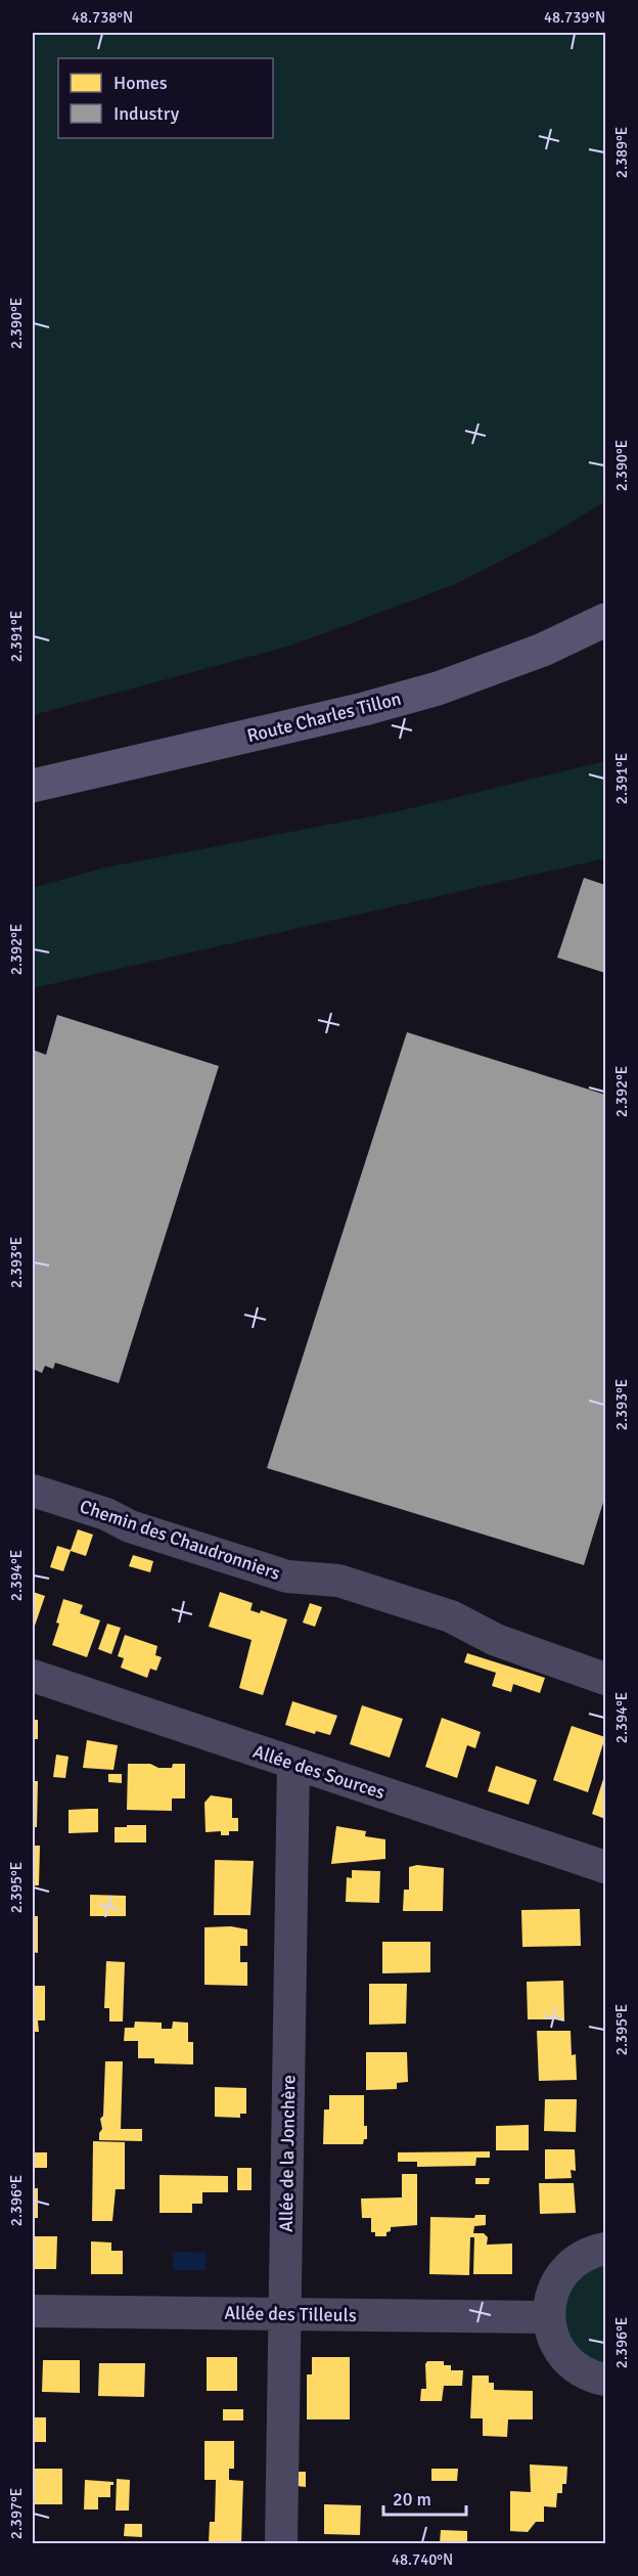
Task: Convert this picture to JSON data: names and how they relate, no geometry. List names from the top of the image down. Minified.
{"streets":{"main road":["Route Charles Tillon"],"street":["Chemin des Chaudronniers","Allée des Sources","Allée de la Jonchère","Allée des Tilleuls"]},"crossings":[["Allée des Sources","Allée de la Jonchère"],["Allée de la Jonchère","Allée des Tilleuls"]],"legend":["Homes","Industry"],"scale_bar":"20 m","coordinates":["48.738°N","48.739°N","2.389°E","2.390°E","2.391°E","2.392°E","2.393°E","2.394°E","2.395°E","2.396°E","2.397°E","48.740°N"]}
